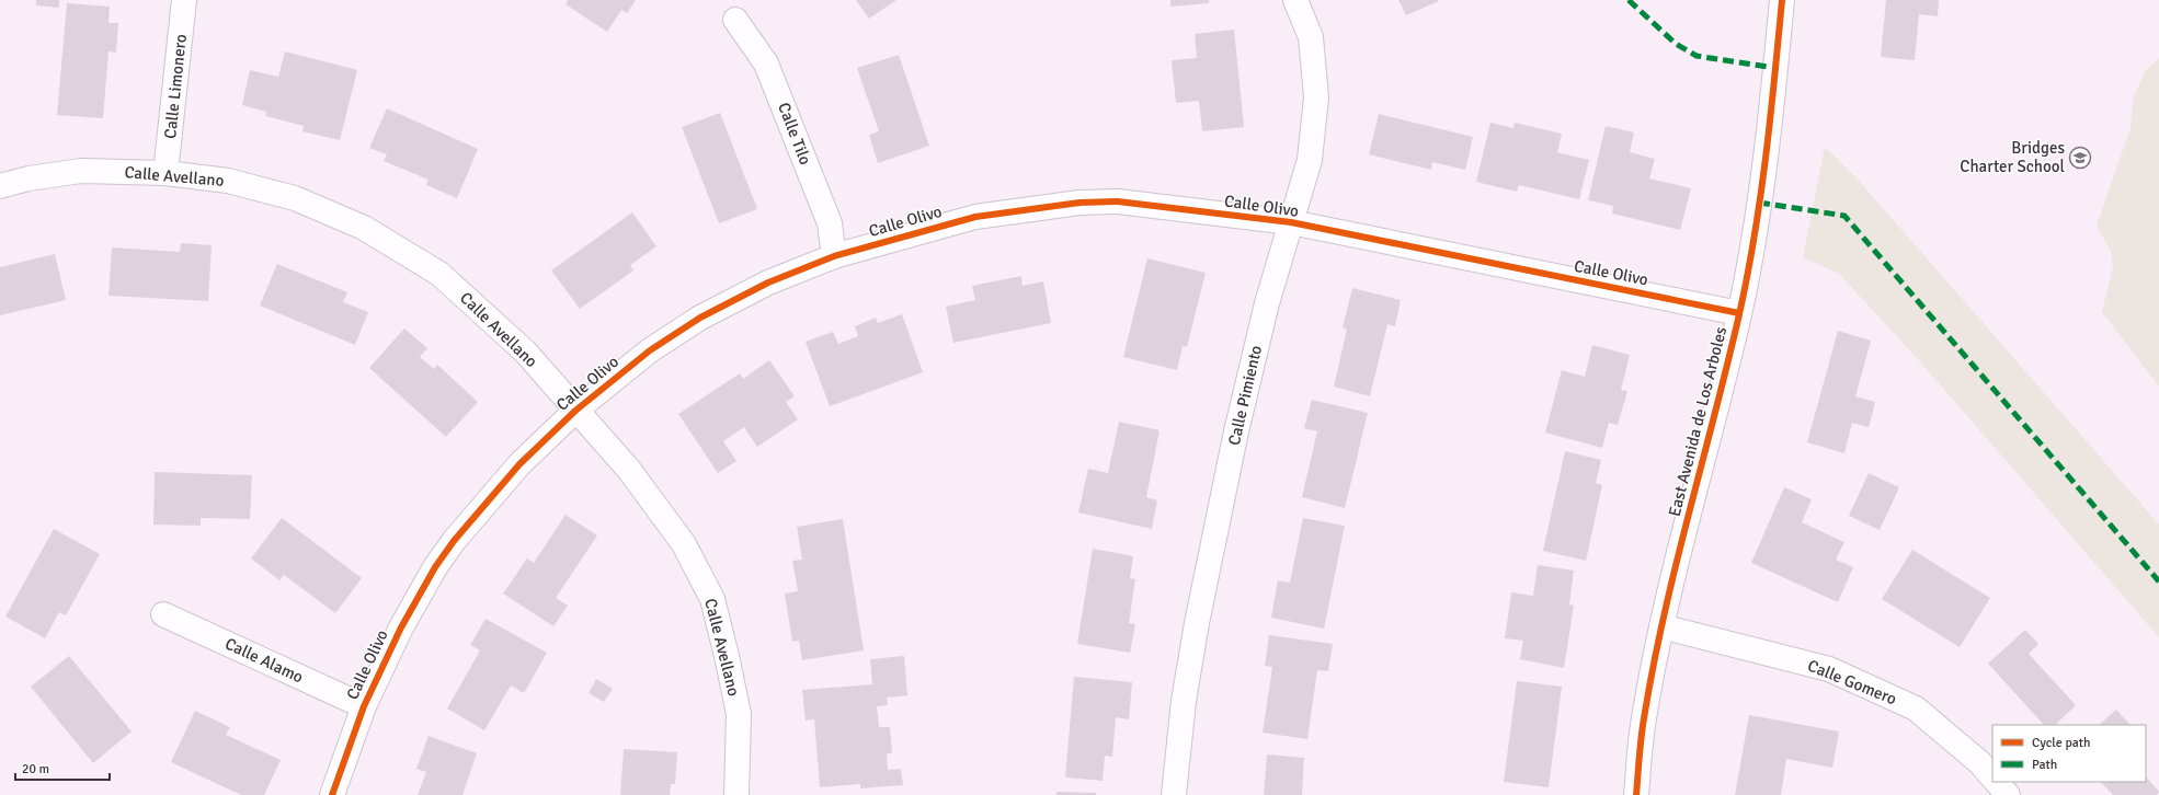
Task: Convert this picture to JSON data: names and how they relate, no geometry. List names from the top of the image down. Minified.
{"streets":{"street":["Calle Limonero","Calle Tilo","Calle Avellano","Calle Olivo","Calle Pimiento","East Avenida de Los Arboles","Calle Alamo","Calle Gomero"]},"crossings":[["Calle Limonero","Calle Avellano"],["Calle Tilo","Calle Olivo"],["Calle Avellano","Calle Olivo"],["Calle Olivo","Calle Pimiento"],["Calle Olivo","East Avenida de Los Arboles"],["Calle Olivo","Calle Alamo"],["East Avenida de Los Arboles","Calle Gomero"]],"places":{"school or university":["Bridges Charter School"]},"legend":["Cycle path","Path"],"scale_bar":"20 m"}
